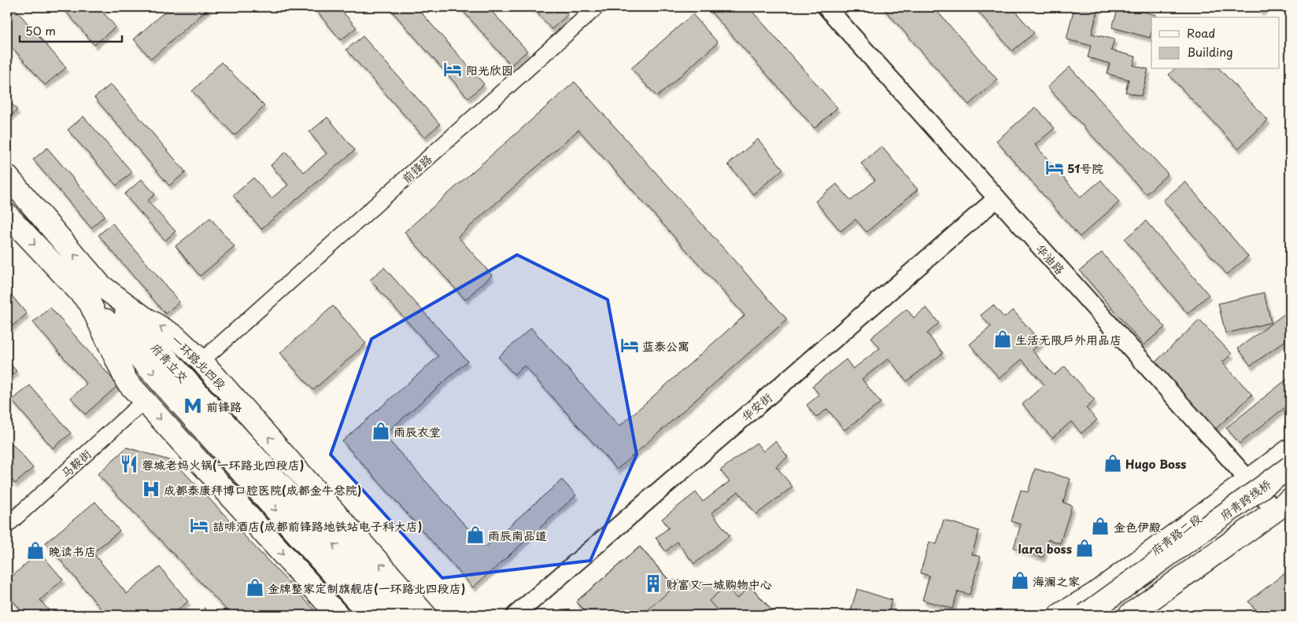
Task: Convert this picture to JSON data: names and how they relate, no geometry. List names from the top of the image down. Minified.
{"streets":{"main road":["一环路北四段","府青立交","府青跨线桥","府青路二段"],"street":["前锋路","华油路","华安街","马鞍街"]},"crossings":[["前锋路","一环路北四段"],["华油路","华安街"],["华油路","府青路二段"],["一环路北四段","府青立交"],["一环路北四段","马鞍街"]],"places":{"hotel":["阳光欣园","51号院","蓝泰公寓","喆啡酒店(成都前锋路地铁站电子科大店)"],"shop":["生活无限户外用品店","雨辰衣堂","Hugo Boss","金色伊殿","雨辰南品道","lara boss","晚读书店","海澜之家","金牌整家定制旗舰店(一环路北四段店)"],"metro station":["前锋路"],"restaurant":["蓉城老妈火锅(一环路北四段店)"],"hospital":["成都泰康拜博口腔医院(成都金牛总院)"],"building":["财富又一城购物中心"]},"legend":["Road","Building"],"scale_bar":"50 m"}
